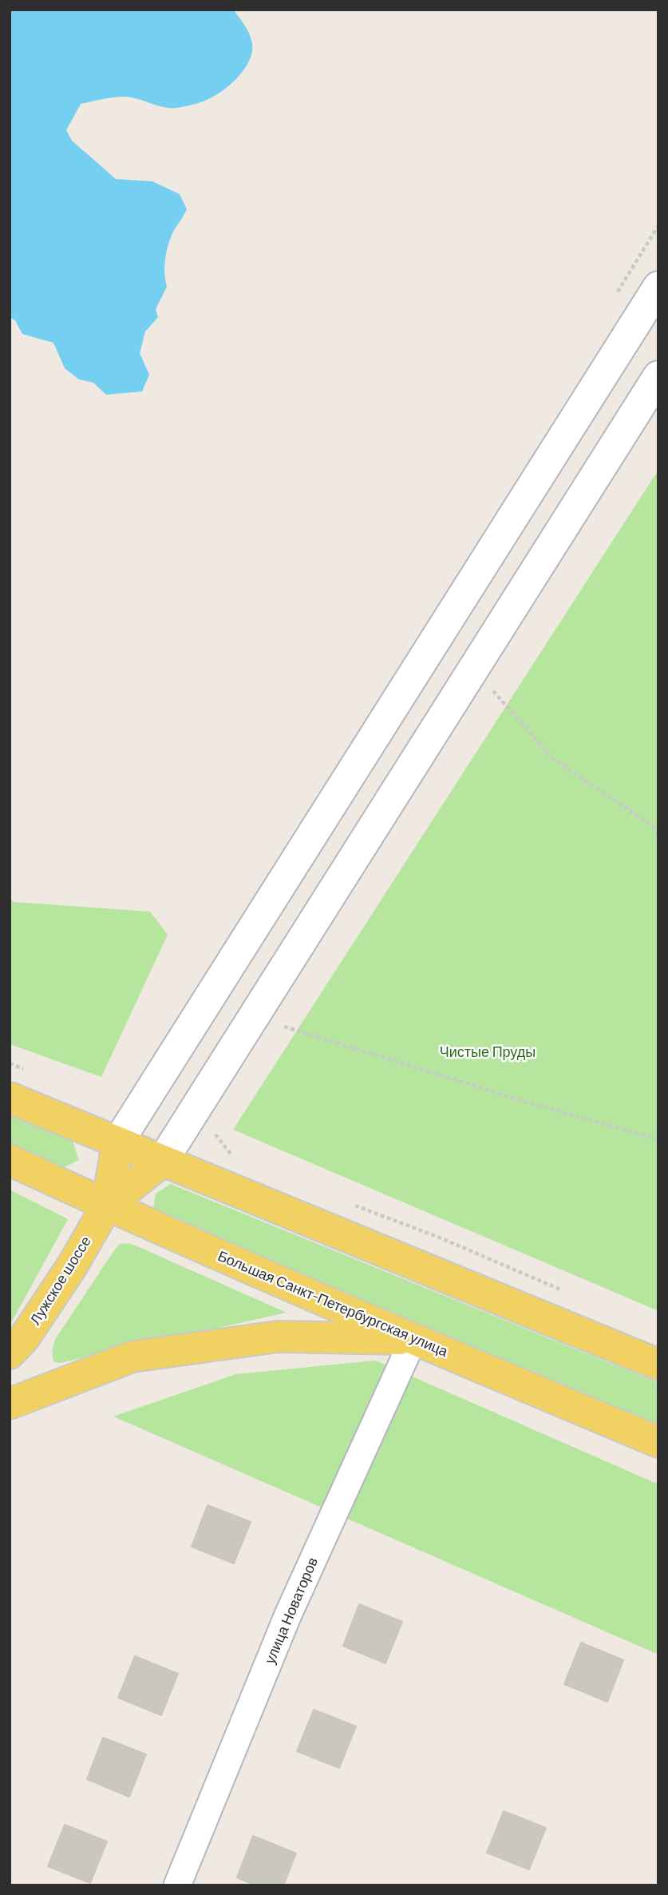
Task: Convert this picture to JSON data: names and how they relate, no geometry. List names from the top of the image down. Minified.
{"streets":{"main road":["Лужское шоссе","Большая Санкт-Петербургская улица"],"street":["улица Новаторов"]},"crossings":[["Лужское шоссе","Большая Санкт-Петербургская улица"],["Большая Санкт-Петербургская улица","улица Новаторов"]],"parks":["Чистые Пруды"]}
